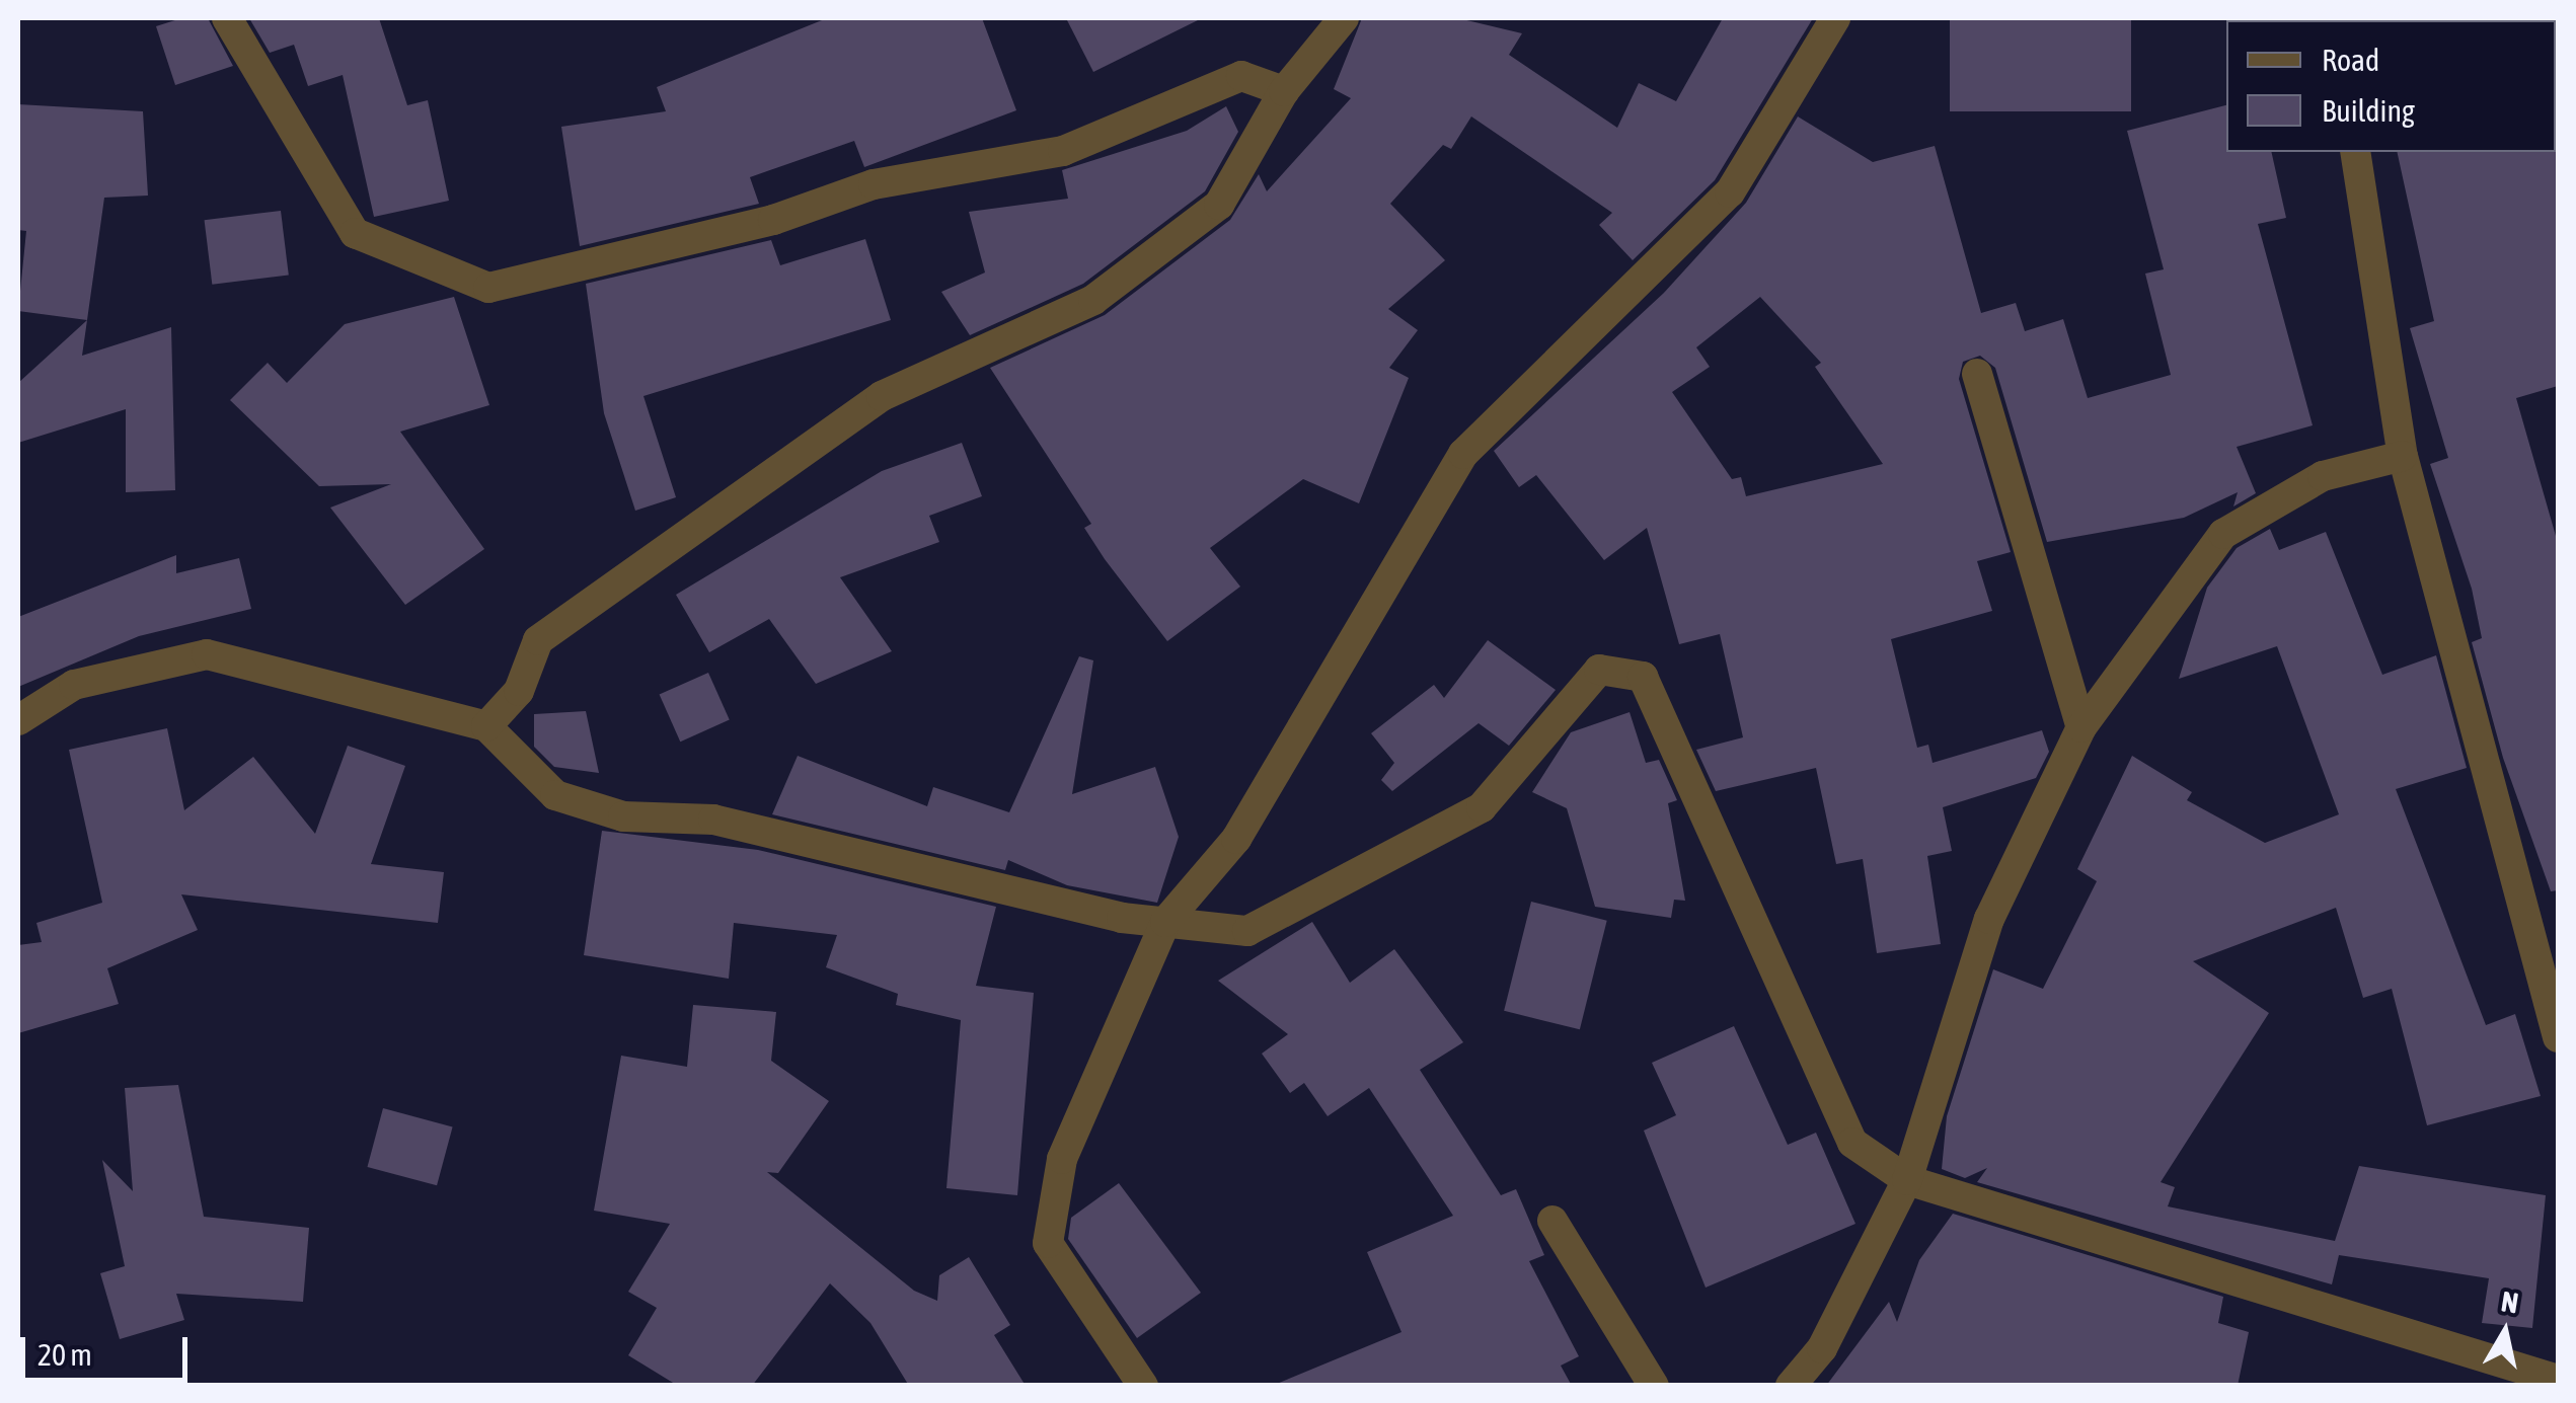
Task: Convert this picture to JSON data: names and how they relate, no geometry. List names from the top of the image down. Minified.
{"legend":["Road","Building"],"scale_bar":"20 m","north":"top"}
